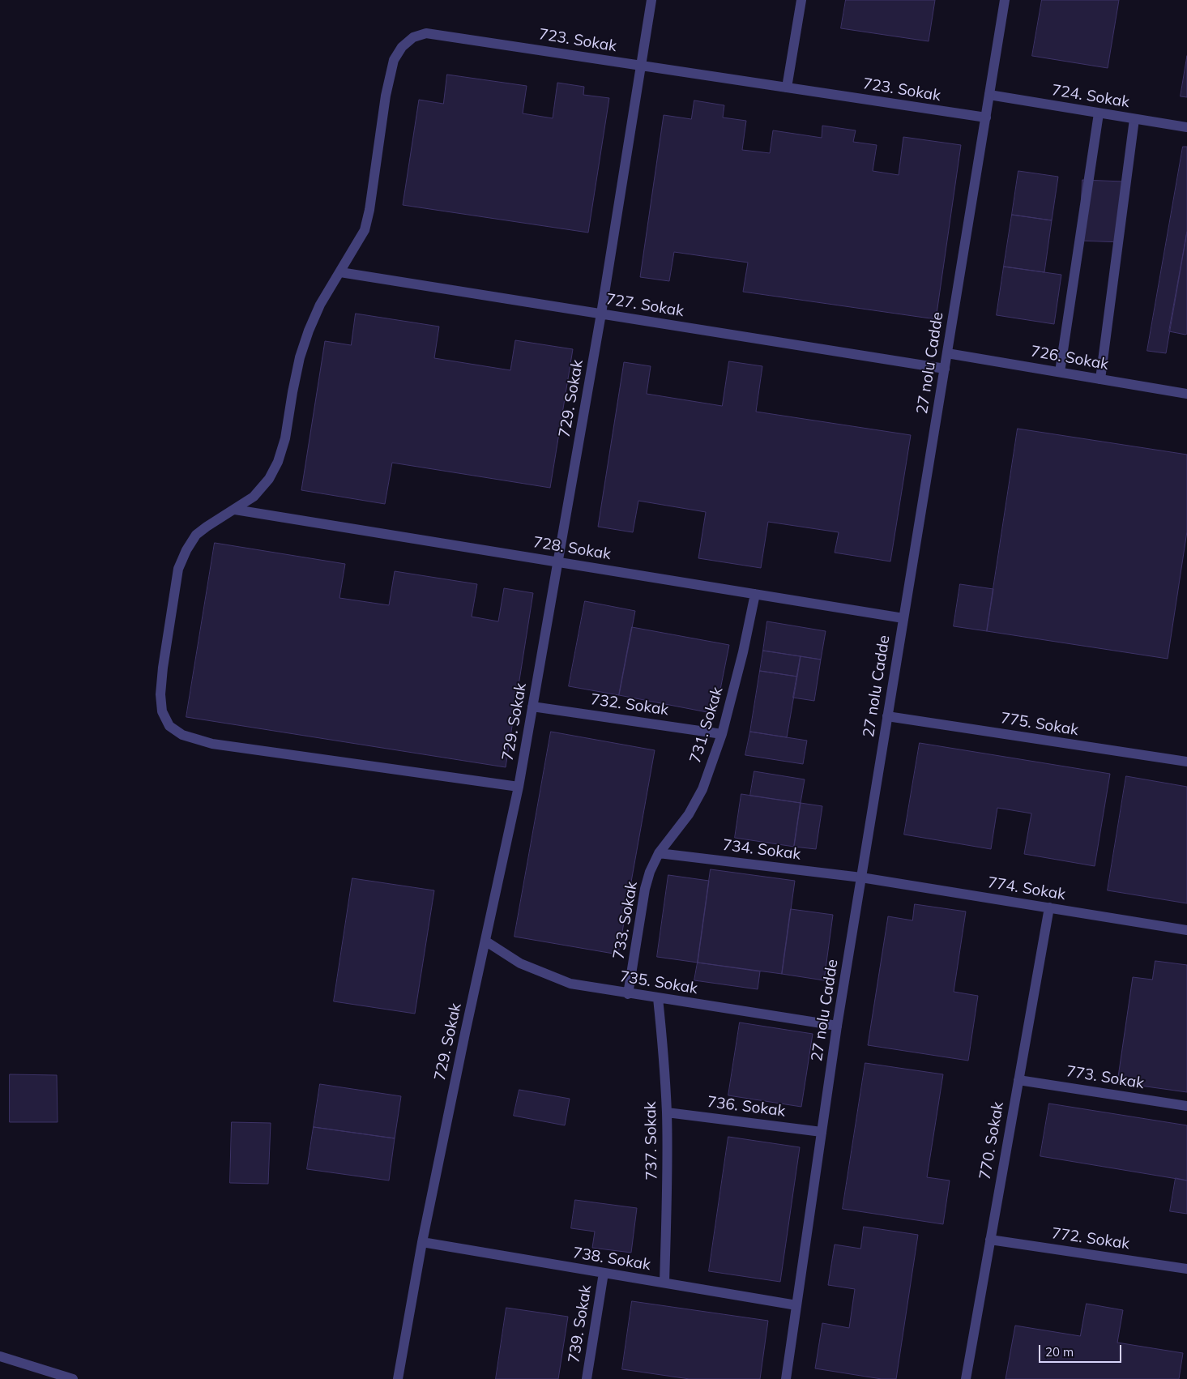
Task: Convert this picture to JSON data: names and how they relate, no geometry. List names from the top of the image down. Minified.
{"streets":{"street":["723. Sokak","724. Sokak","727. Sokak","726. Sokak","27 nolu Cadde","729. Sokak","728. Sokak","732. Sokak","775. Sokak","731. Sokak","734. Sokak","774. Sokak","733. Sokak","735. Sokak","773. Sokak","736. Sokak","737. Sokak","770. Sokak","772. Sokak","738. Sokak","739. Sokak"]},"crossings":[["723. Sokak","727. Sokak"],["723. Sokak","27 nolu Cadde"],["723. Sokak","729. Sokak"],["723. Sokak","728. Sokak"],["724. Sokak","27 nolu Cadde"],["727. Sokak","27 nolu Cadde"],["727. Sokak","729. Sokak"],["726. Sokak","27 nolu Cadde"],["27 nolu Cadde","728. Sokak"],["27 nolu Cadde","775. Sokak"],["27 nolu Cadde","734. Sokak"],["27 nolu Cadde","774. Sokak"],["27 nolu Cadde","735. Sokak"],["27 nolu Cadde","736. Sokak"],["27 nolu Cadde","738. Sokak"],["729. Sokak","728. Sokak"],["729. Sokak","732. Sokak"],["729. Sokak","735. Sokak"],["729. Sokak","738. Sokak"],["728. Sokak","731. Sokak"],["732. Sokak","731. Sokak"],["731. Sokak","734. Sokak"],["731. Sokak","733. Sokak"],["734. Sokak","774. Sokak"],["734. Sokak","733. Sokak"],["774. Sokak","770. Sokak"],["733. Sokak","735. Sokak"],["735. Sokak","737. Sokak"],["773. Sokak","770. Sokak"],["736. Sokak","737. Sokak"],["737. Sokak","738. Sokak"],["770. Sokak","772. Sokak"],["738. Sokak","739. Sokak"]],"scale_bar":"20 m"}
